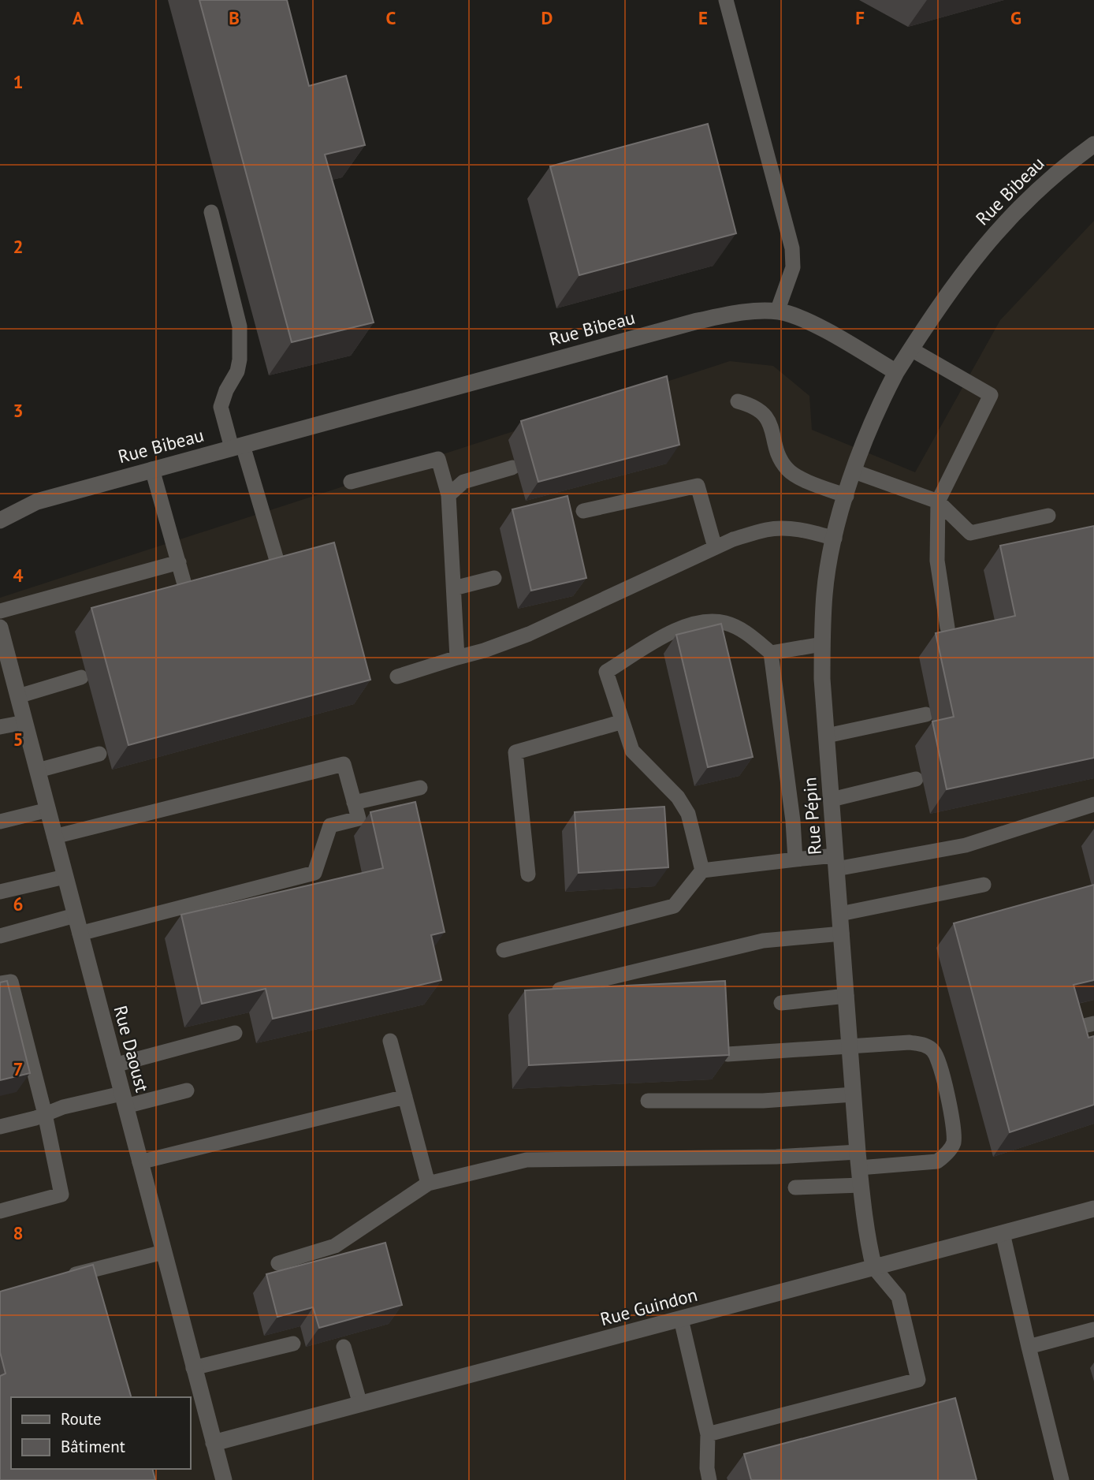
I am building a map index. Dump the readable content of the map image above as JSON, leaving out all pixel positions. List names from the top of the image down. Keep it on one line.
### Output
{"streets":{"street":["Rue Bibeau","Rue Pépin","Rue Daoust","Rue Guindon"]},"crossings":[["Rue Bibeau","Rue Pépin"],["Rue Pépin","Rue Guindon"],["Rue Daoust","Rue Guindon"]],"legend":["Route","Bâtiment"],"grid":{"columns":["A","B","C","D","E","F","G"],"rows":["1","2","3","4","5","6","7","8"]}}
